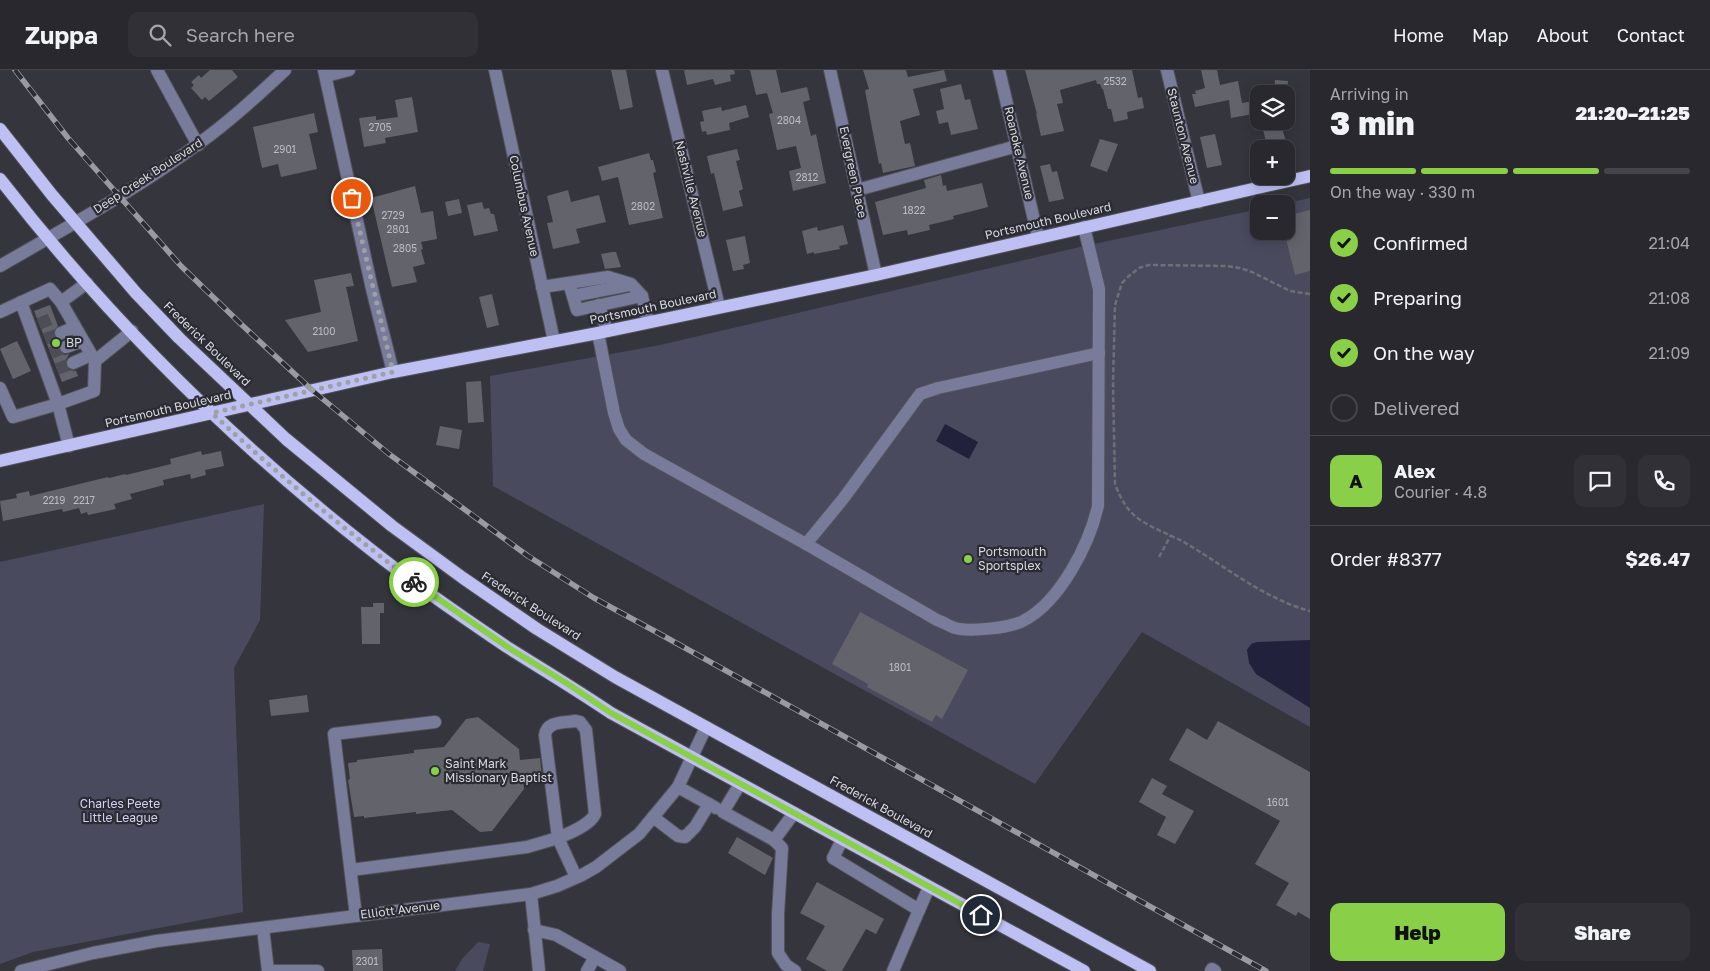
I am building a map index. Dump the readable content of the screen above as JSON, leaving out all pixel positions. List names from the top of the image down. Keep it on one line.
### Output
{"streets":{"main road":["Portsmouth Boulevard","Frederick Boulevard"],"street":["Staunton Avenue","Roanoke Avenue","Evergreen Place","Deep Creek Boulevard","Nashville Avenue","Columbus Avenue","Elliott Avenue"]},"crossings":[["Staunton Avenue","Portsmouth Boulevard"],["Roanoke Avenue","Portsmouth Boulevard"],["Evergreen Place","Portsmouth Boulevard"],["Deep Creek Boulevard","Frederick Boulevard"],["Nashville Avenue","Portsmouth Boulevard"],["Columbus Avenue","Portsmouth Boulevard"],["Portsmouth Boulevard","Frederick Boulevard"],["Frederick Boulevard","Elliott Avenue"]],"parks":["Charles Peete Little League"],"places":["BP","Portsmouth Sportsplex","Saint Mark Missionary Baptist"],"house_numbers":["2532","2804","2705","2901","2812","2802","1822","2729","2801","2805","2100","2219","2217","1801","1601","2301"],"page":{"header":"Zuppa","search":"Search here","nav":["Home","Map","About","Contact"],"heading":["3 min","Arriving in","21:20–21:25"],"panel":["Alex","Courier · 4.8","Order #8377","$26.47"],"map_buttons":["+","−"],"bar":"On the way · 330 m","list":[["Confirmed","21:04"],["Preparing","21:08"],["On the way","21:09"],"Delivered"],"round":"A","buttons":["Help","Share"]}}
